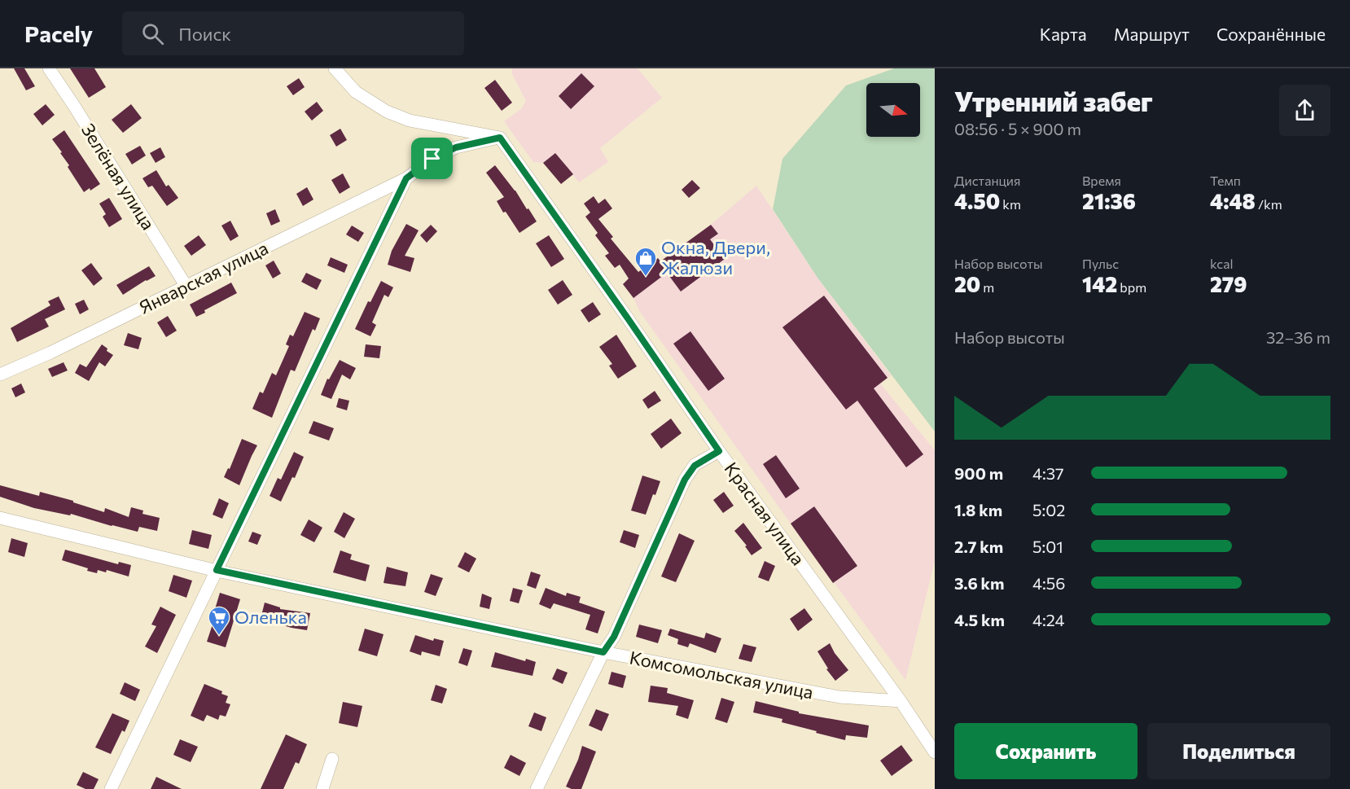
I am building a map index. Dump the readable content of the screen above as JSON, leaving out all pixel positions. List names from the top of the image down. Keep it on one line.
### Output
{"streets":{"street":["Зелёная улица","Январская улица","Красная улица","Комсомольская улица"]},"crossings":[["Зелёная улица","Январская улица"],["Январская улица","Красная улица"],["Красная улица","Комсомольская улица"]],"places":{"shop":["Окна, Двери, Жалюзи"],"supermarket":["Оленька"]},"north":"right","page":{"header":"Pacely","search":"Поиск","nav":["Карта","Маршрут","Сохранённые"],"heading":["Утренний забег","08:56 · 5 × 900 m"],"stats":[["Дистанция","4.50 km"],["Время","21:36"],["Темп","4:48 /km"],["Набор высоты","20 m"],["Пульс","142 bpm"],["kcal","279"]],"chart":["Набор высоты","32–36 m"],"list":[{"name":"900 m","note":"4:37"},{"name":"1.8 km","note":"5:02"},{"name":"2.7 km","note":"5:01"},{"name":"3.6 km","note":"4:56"},{"name":"4.5 km","note":"4:24"}],"buttons":["Сохранить","Поделиться"]}}
